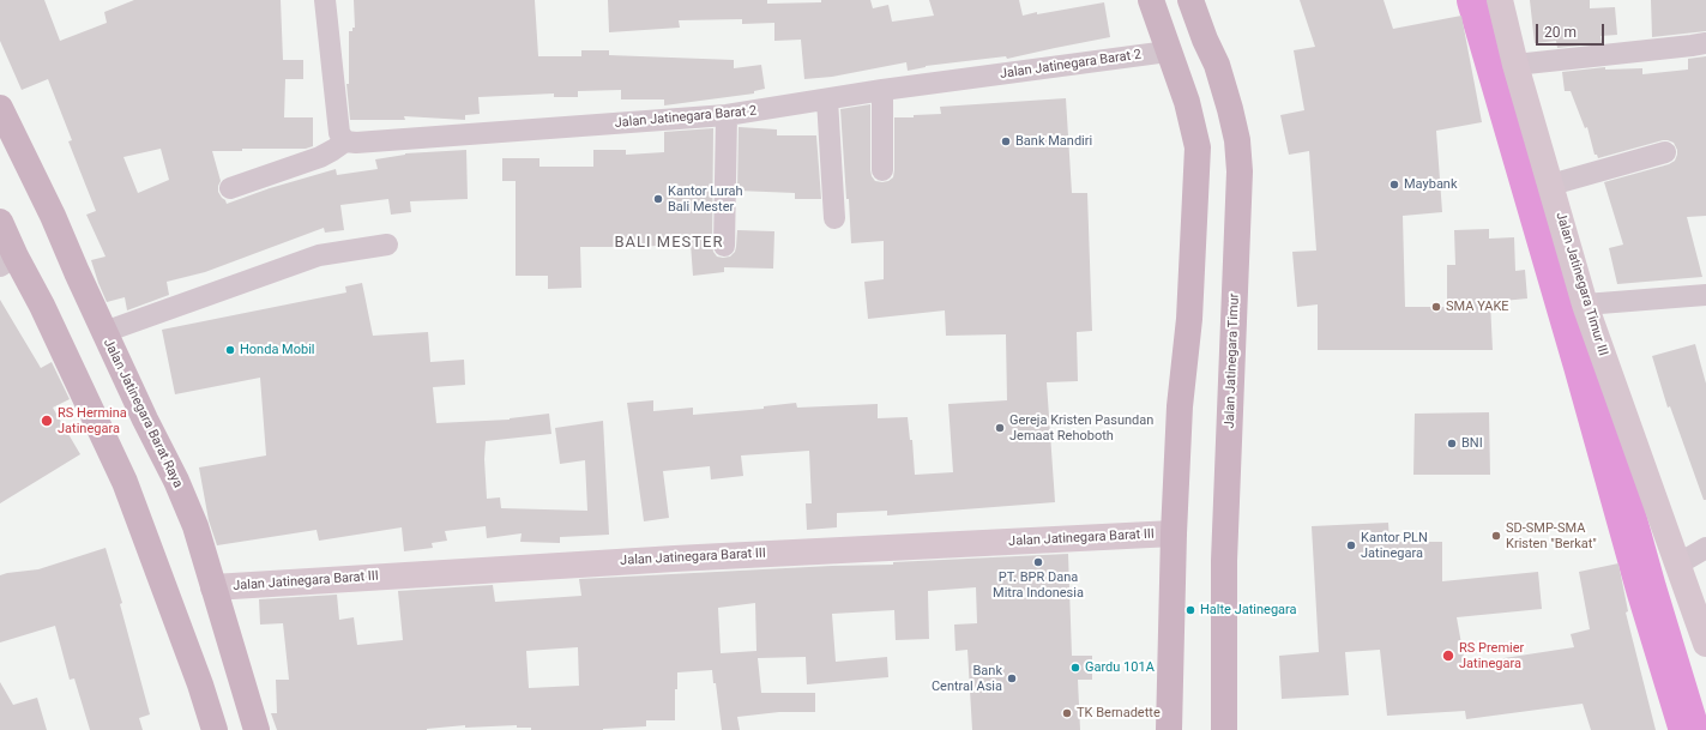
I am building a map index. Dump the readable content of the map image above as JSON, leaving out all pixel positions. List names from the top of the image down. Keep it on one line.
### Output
{"streets":{"main road":["Jalan Jatinegara Timur","Jalan Jatinegara Barat Raya"],"street":["Jalan Jatinegara Barat 2","Jalan Jatinegara Timur III","Jalan Jatinegara Barat III"]},"crossings":[["Jalan Jatinegara Barat Raya","Jalan Jatinegara Barat III"]],"districts":["BALI MESTER"],"places":["Bank Mandiri","Maybank","Kantor Lurah Bali Mester","SMA YAKE","Honda Mobil","RS Hermina Jatinegara","Gereja Kristen Pasundan Jemaat Rehoboth","BNI","SD-SMP-SMA Kristen \"Berkat\"","Kantor PLN Jatinegara","PT. BPR Dana Mitra Indonesia","Halte Jatinegara","RS Premier Jatinegara","Gardu 101A","Bank Central Asia","TK Bernadette"],"scale_bar":"20 m"}
